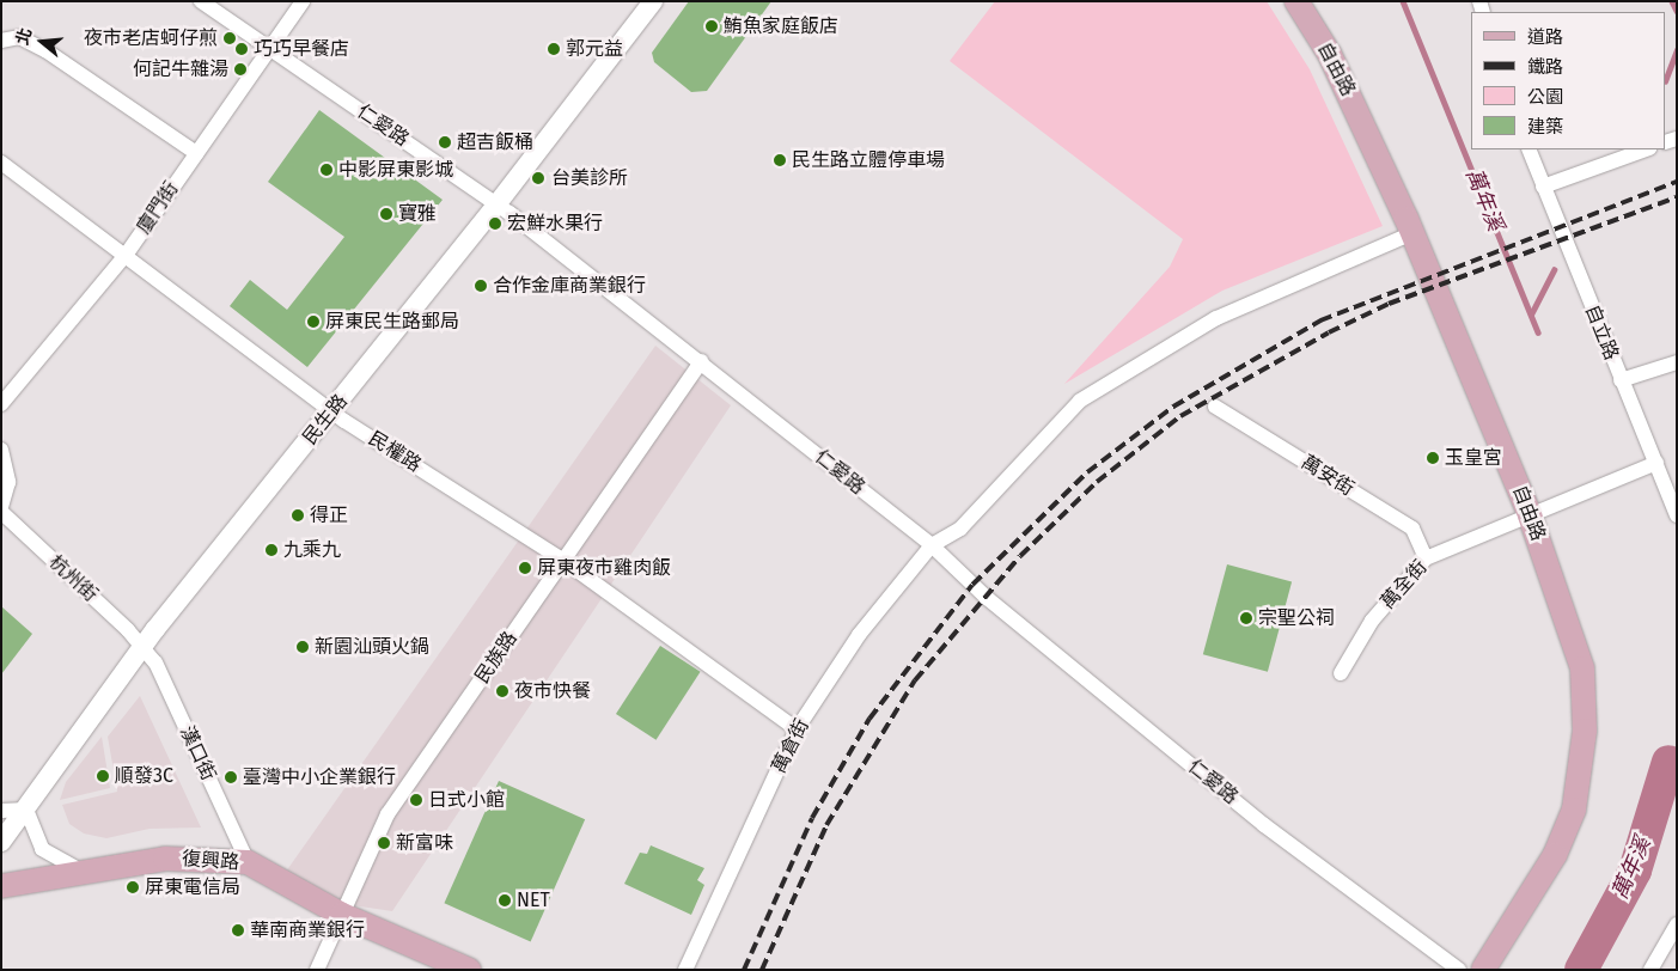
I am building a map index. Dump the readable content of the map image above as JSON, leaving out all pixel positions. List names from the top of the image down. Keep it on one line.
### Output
{"streets":{"main road":["自由路","復興路"],"street":["仁愛路","廈門街","自立路","民生路","民權路","萬安街","杭州街","萬全街","民族路","萬倉街","漢口街"]},"crossings":[["自由路","萬全街"],["仁愛路","廈門街"],["仁愛路","民生路"],["仁愛路","民族路"],["仁愛路","萬倉街"],["廈門街","民權路"],["自立路","萬全街"],["民生路","民權路"],["民生路","杭州街"],["民生路","漢口街"],["民權路","民族路"],["民權路","萬倉街"],["萬安街","萬全街"],["杭州街","漢口街"],["民族路","復興路"],["漢口街","復興路"]],"water":["萬年溪"],"places":["鮪魚家庭飯店","夜市老店蚵仔煎","巧巧早餐店","郭元益","何記牛雜湯","超吉飯桶","民生路立體停車場","中影屏東影城","台美診所","寶雅","宏鮮水果行","合作金庫商業銀行","屏東民生路郵局","玉皇宮","得正","九乘九","屏東夜市雞肉飯","宗聖公祠","新園汕頭火鍋","夜市快餐","順發3C","臺灣中小企業銀行","日式小館","新富味","屏東電信局","NET","華南商業銀行"],"legend":["道路","鐵路","公園","建築"],"north":"left"}
